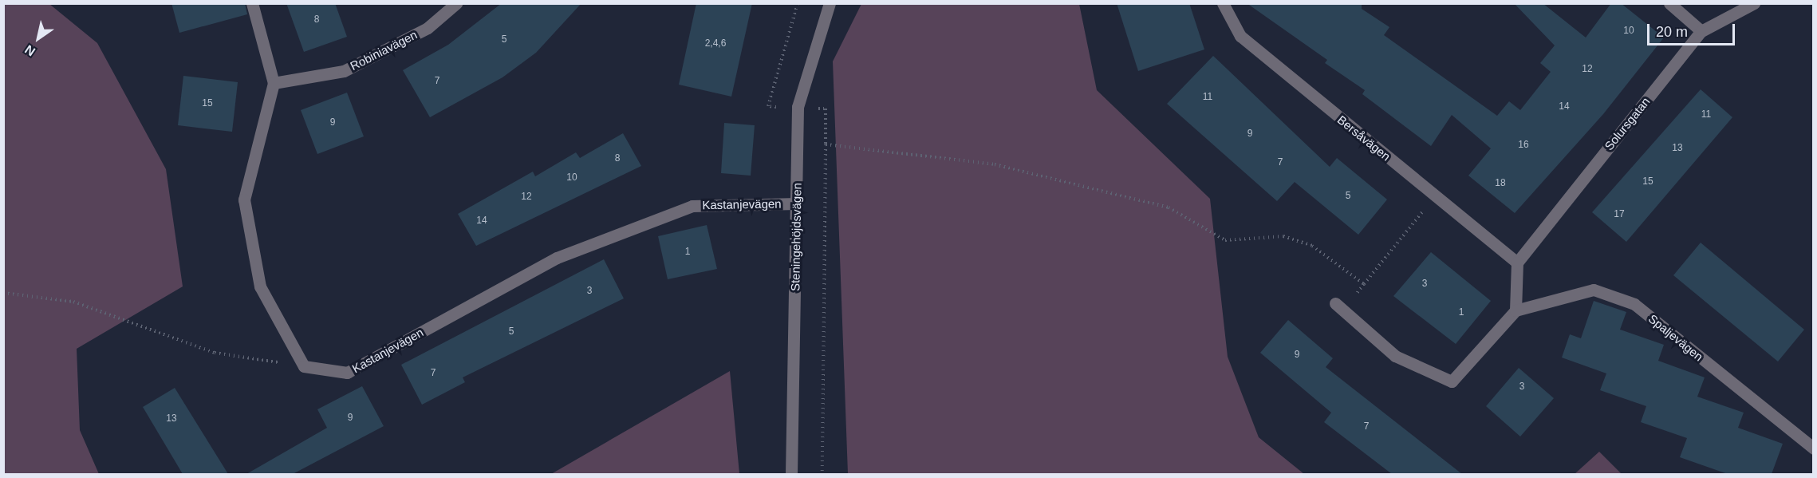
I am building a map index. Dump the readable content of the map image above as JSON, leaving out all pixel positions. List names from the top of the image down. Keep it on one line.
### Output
{"streets":{"street":["Robiniavägen","Solursgatan","Bersåvägen","Kastanjevägen","Steningehöjdsvägen","Spaljevägen"]},"crossings":[["Solursgatan","Bersåvägen"],["Kastanjevägen","Steningehöjdsvägen"]],"house_numbers":["8","10","5","2,4,6","12","7","11","15","14","11","9","9","16","13","8","7","10","15","18","5","12","17","14","1","3","3","1","5","9","7","3","9","13","7"],"scale_bar":"20 m","north":"bottom left"}
